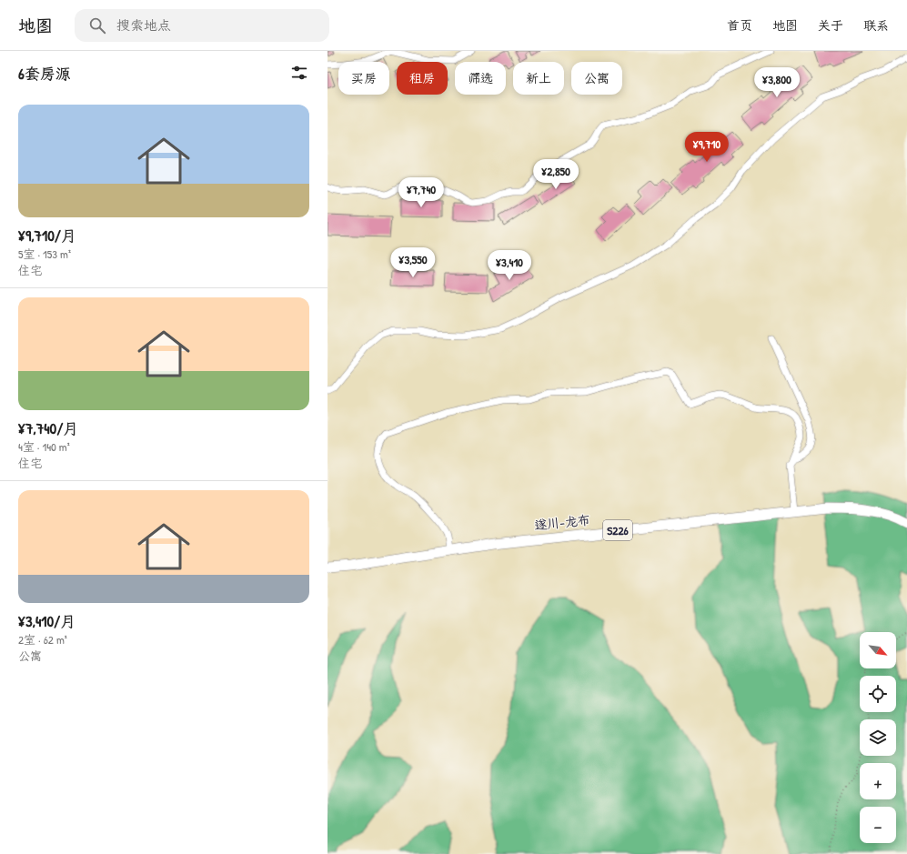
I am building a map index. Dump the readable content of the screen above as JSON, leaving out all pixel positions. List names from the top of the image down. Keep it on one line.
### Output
{"streets":{"main road":["遂川-龙布","S226"]},"north":"bottom right","page":{"header":"地图","search":"搜索地点","nav":["首页","地图","关于","联系"],"heading":"6套房源","chip":["买房","租房","筛选","新上","公寓"],"price":["¥3,800","¥9,710","¥2,850","¥7,740","¥3,550","¥3,410"],"list":[{"name":"¥9,710/月","note":"5室 · 153 m² · 住宅"},{"name":"¥7,740/月","note":"4室 · 140 m² · 住宅"},{"name":"¥3,410/月","note":"2室 · 62 m² · 公寓"}],"map_buttons":["+","−"]}}
